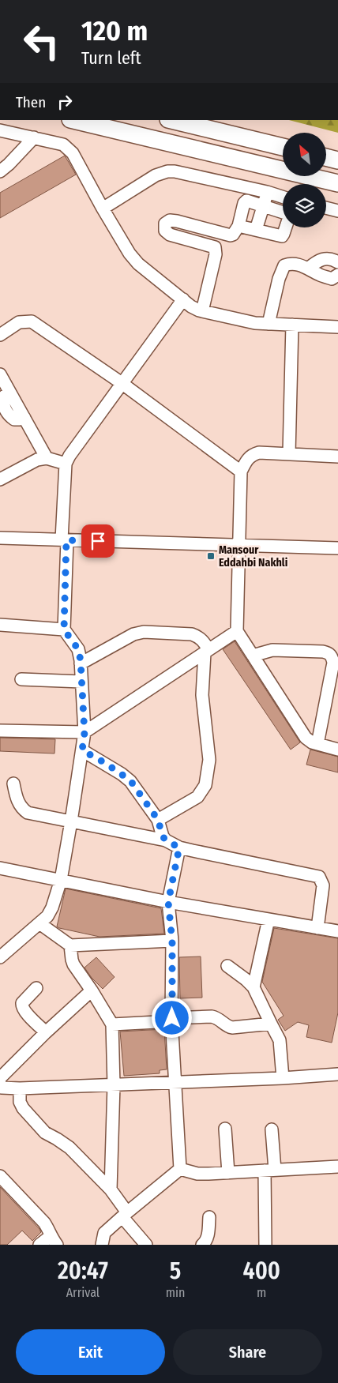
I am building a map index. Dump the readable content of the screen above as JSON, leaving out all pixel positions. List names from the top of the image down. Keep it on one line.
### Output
{"places":{"transit":["Mansour Eddahbi Nakhli"]},"north":"top left","page":{"turn":["120 m","Turn left"],"then":"Then","eta":["20:47","Arrival","5","min","400","m"],"buttons":["Exit","Share"]}}
